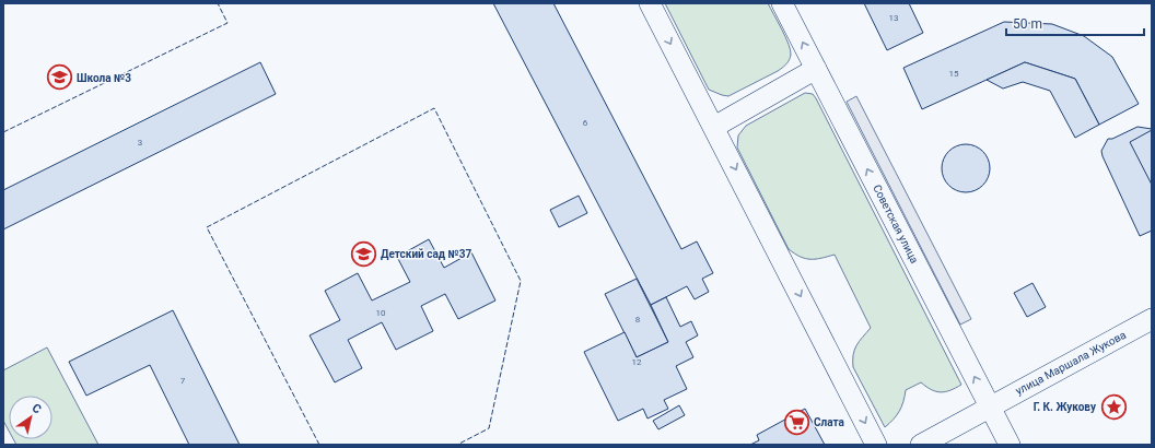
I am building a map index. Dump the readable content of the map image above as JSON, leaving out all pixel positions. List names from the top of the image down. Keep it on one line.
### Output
{"streets":{"street":["Советская улица","улица Маршала Жукова"]},"crossings":[["Советская улица","улица Маршала Жукова"]],"places":{"school or university":["Школа №3","Детский сад №37"],"place":["Г. К. Жукову"],"supermarket":["Слата"]},"house_numbers":["13","15","6","3","10","8","12","7"],"scale_bar":"50 m","north":"top right"}
